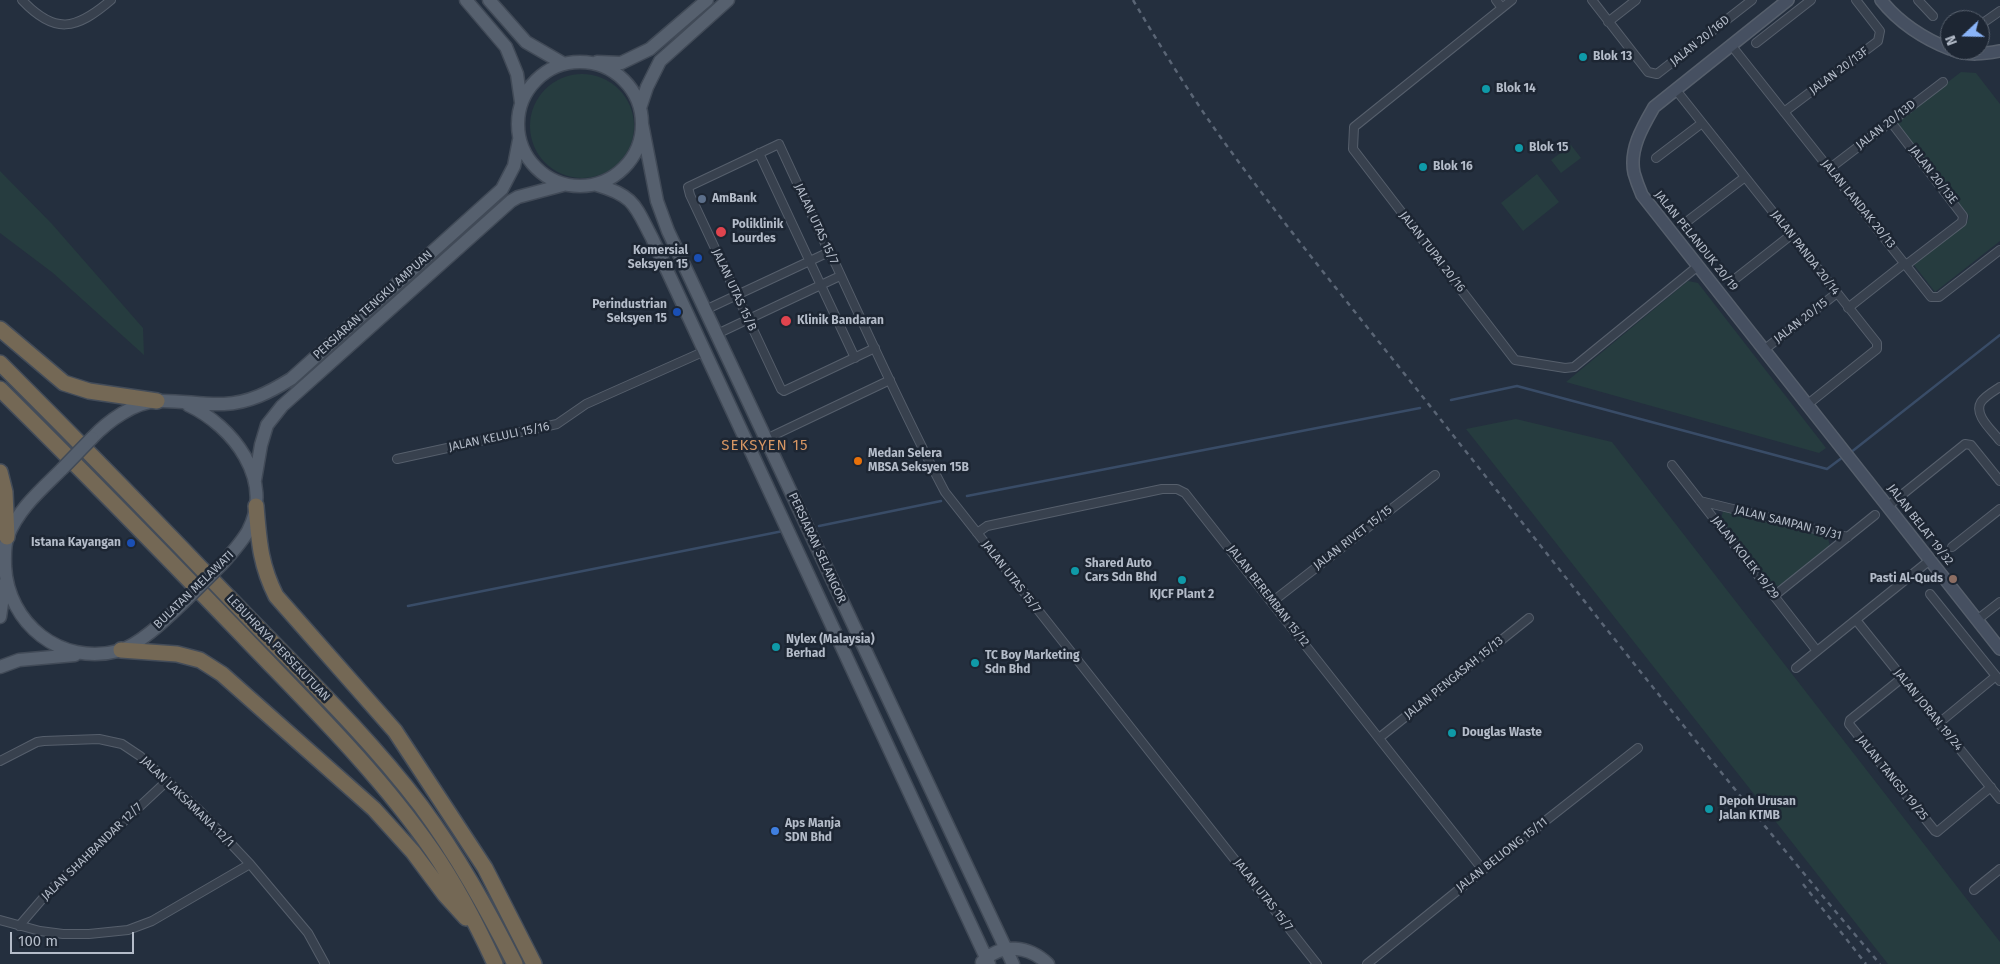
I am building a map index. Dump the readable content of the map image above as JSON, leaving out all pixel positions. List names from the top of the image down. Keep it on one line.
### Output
{"streets":{"highway":["LEBUHRAYA PERSEKUTUAN"],"main road":["PERSIARAN TENGKU AMPUAN","PERSIARAN SELANGOR","BULATAN MELAWATI"],"street":["JALAN 20/16D","JALAN 20/13F","JALAN 20/13D","JALAN 20/13E","JALAN LANDAK 20/13","JALAN UTAS 15/7","JALAN PELANDUK 20/19","JALAN TUPAI 20/16","JALAN PANDA 20/14","JALAN UTAS 15/B","JALAN 20/15","JALAN KELULI 15/16","JALAN SAMPAN 19/31","JALAN BELAT 19/32","JALAN RIVET 15/15","JALAN KOLEK 19/29","JALAN BEREMBAN 15/12","JALAN PENGASAH 15/13","JALAN JORAN 19/24","JALAN TANGSI 19/25","JALAN LAKSAMANA 12/1","JALAN SHAHBANDAR 12/7","JALAN BELIONG 15/11"]},"crossings":[["JALAN 20/13F","JALAN LANDAK 20/13"],["JALAN 20/13D","JALAN 20/13E"],["JALAN 20/13D","JALAN LANDAK 20/13"],["JALAN 20/13E","JALAN LANDAK 20/13"],["JALAN LANDAK 20/13","JALAN PELANDUK 20/19"],["JALAN UTAS 15/7","JALAN UTAS 15/B"],["JALAN UTAS 15/7","JALAN BEREMBAN 15/12"],["JALAN PELANDUK 20/19","JALAN TUPAI 20/16"],["JALAN PELANDUK 20/19","JALAN PANDA 20/14"],["JALAN PELANDUK 20/19","JALAN 20/15"],["JALAN PELANDUK 20/19","JALAN BELAT 19/32"],["JALAN PANDA 20/14","JALAN 20/15"],["PERSIARAN TENGKU AMPUAN","PERSIARAN SELANGOR"],["PERSIARAN TENGKU AMPUAN","BULATAN MELAWATI"],["JALAN KELULI 15/16","PERSIARAN SELANGOR"],["JALAN SAMPAN 19/31","JALAN KOLEK 19/29"],["JALAN RIVET 15/15","JALAN BEREMBAN 15/12"],["JALAN BEREMBAN 15/12","JALAN PENGASAH 15/13"],["JALAN BEREMBAN 15/12","JALAN BELIONG 15/11"],["JALAN JORAN 19/24","JALAN TANGSI 19/25"],["JALAN LAKSAMANA 12/1","JALAN SHAHBANDAR 12/7"]],"districts":["SEKSYEN 15"],"places":["Blok 13","Blok 14","Blok 15","Blok 16","AmBank","Poliklinik Lourdes","Komersial Seksyen 15","Perindustrian Seksyen 15","Klinik Bandaran","Medan Selera MBSA Seksyen 15B","Istana Kayangan","Shared Auto Cars Sdn Bhd","Pasti Al-Quds","KJCF Plant 2","Nylex (Malaysia) Berhad","TC Boy Marketing Sdn Bhd","Douglas Waste","Depoh Urusan Jalan KTMB","Aps Manja SDN Bhd"],"scale_bar":"100 m","north":"left"}
